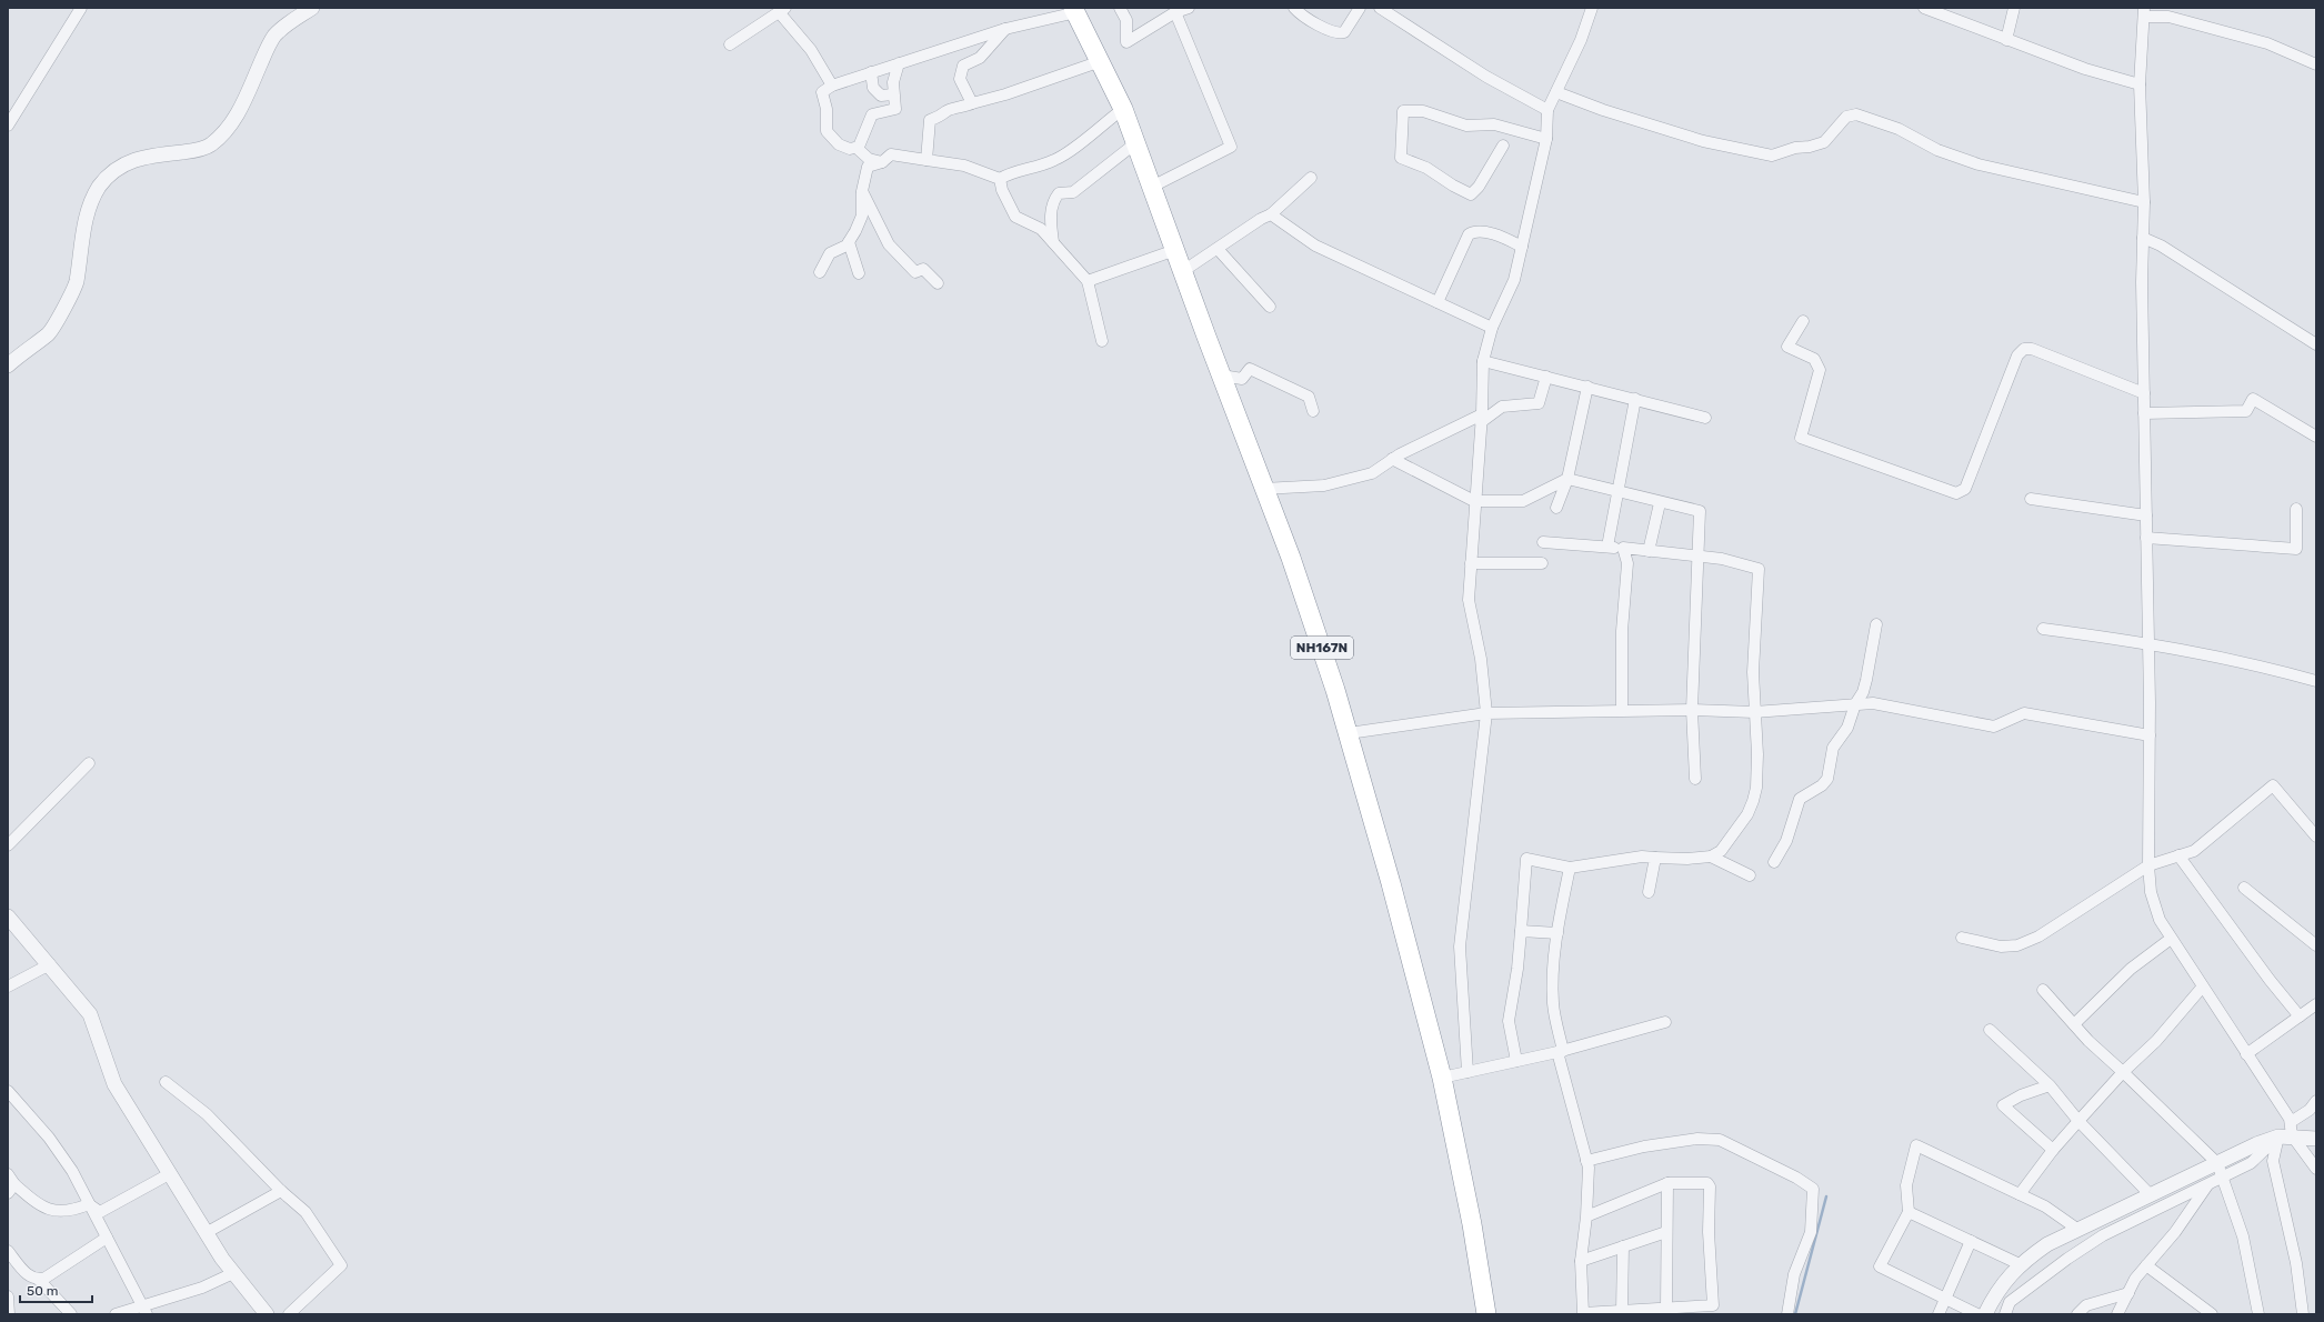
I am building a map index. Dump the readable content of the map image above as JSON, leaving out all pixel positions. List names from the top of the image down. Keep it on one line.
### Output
{"streets":{"highway":["NH167N"]},"scale_bar":"50 m"}
